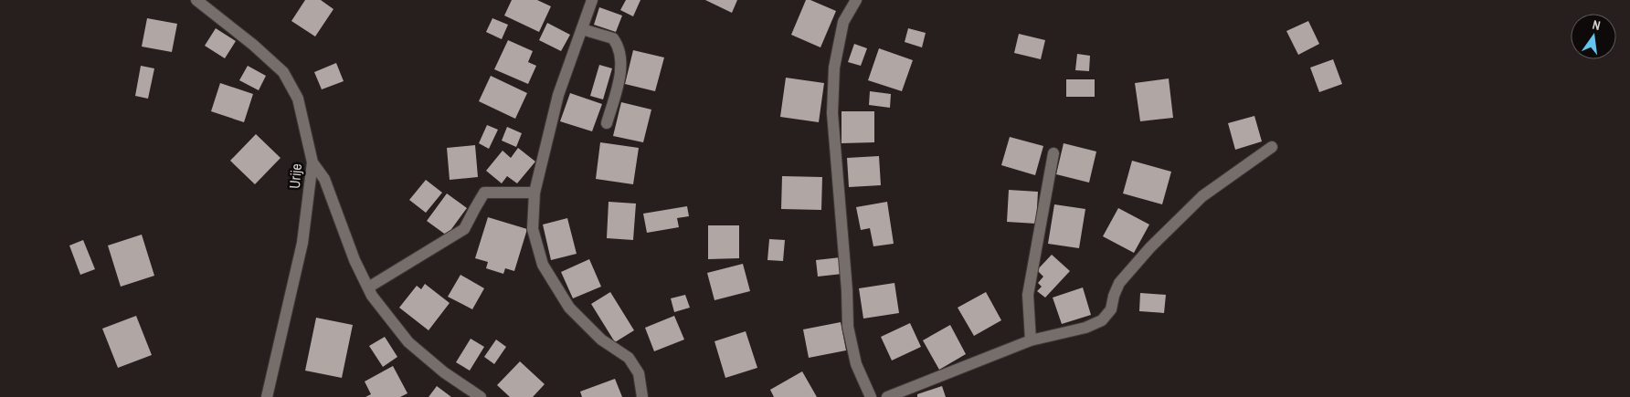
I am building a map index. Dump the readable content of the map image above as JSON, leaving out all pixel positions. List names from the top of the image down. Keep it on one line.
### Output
{"streets":{"street":["Urije"]},"north":"top"}
